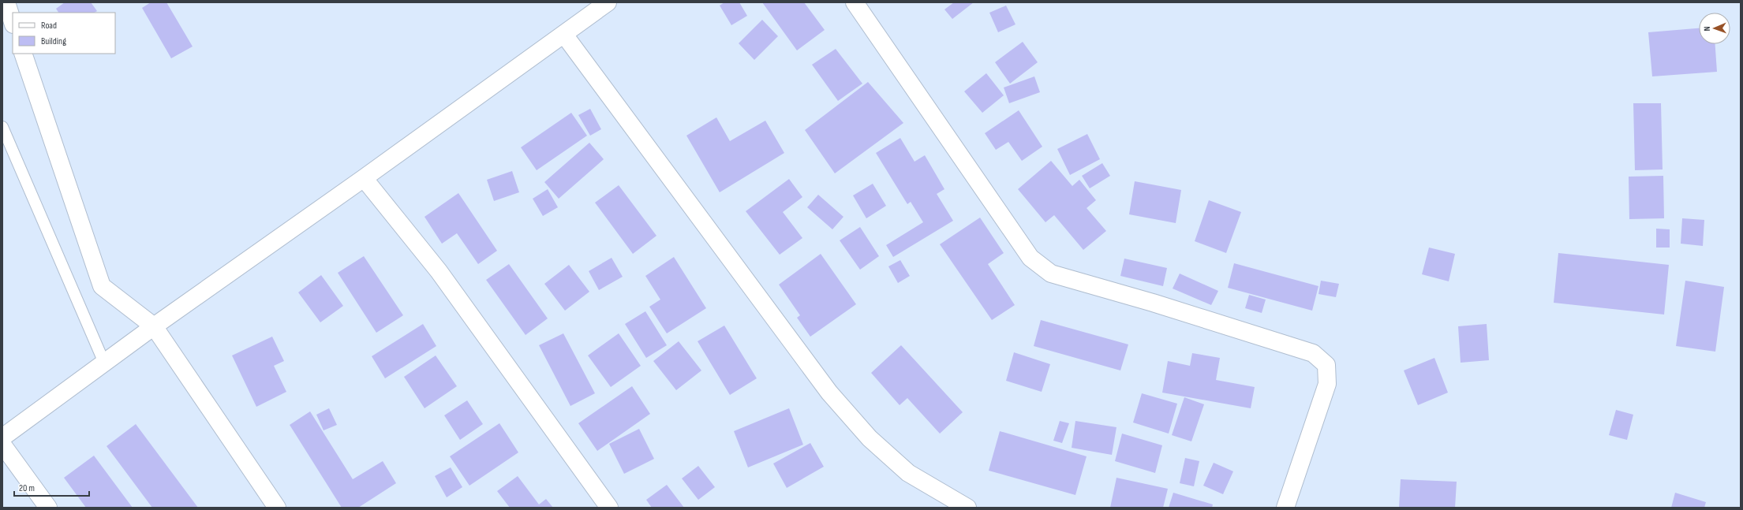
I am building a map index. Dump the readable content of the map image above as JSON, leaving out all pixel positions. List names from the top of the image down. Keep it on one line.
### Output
{"legend":["Road","Building"],"scale_bar":"20 m","north":"left"}
